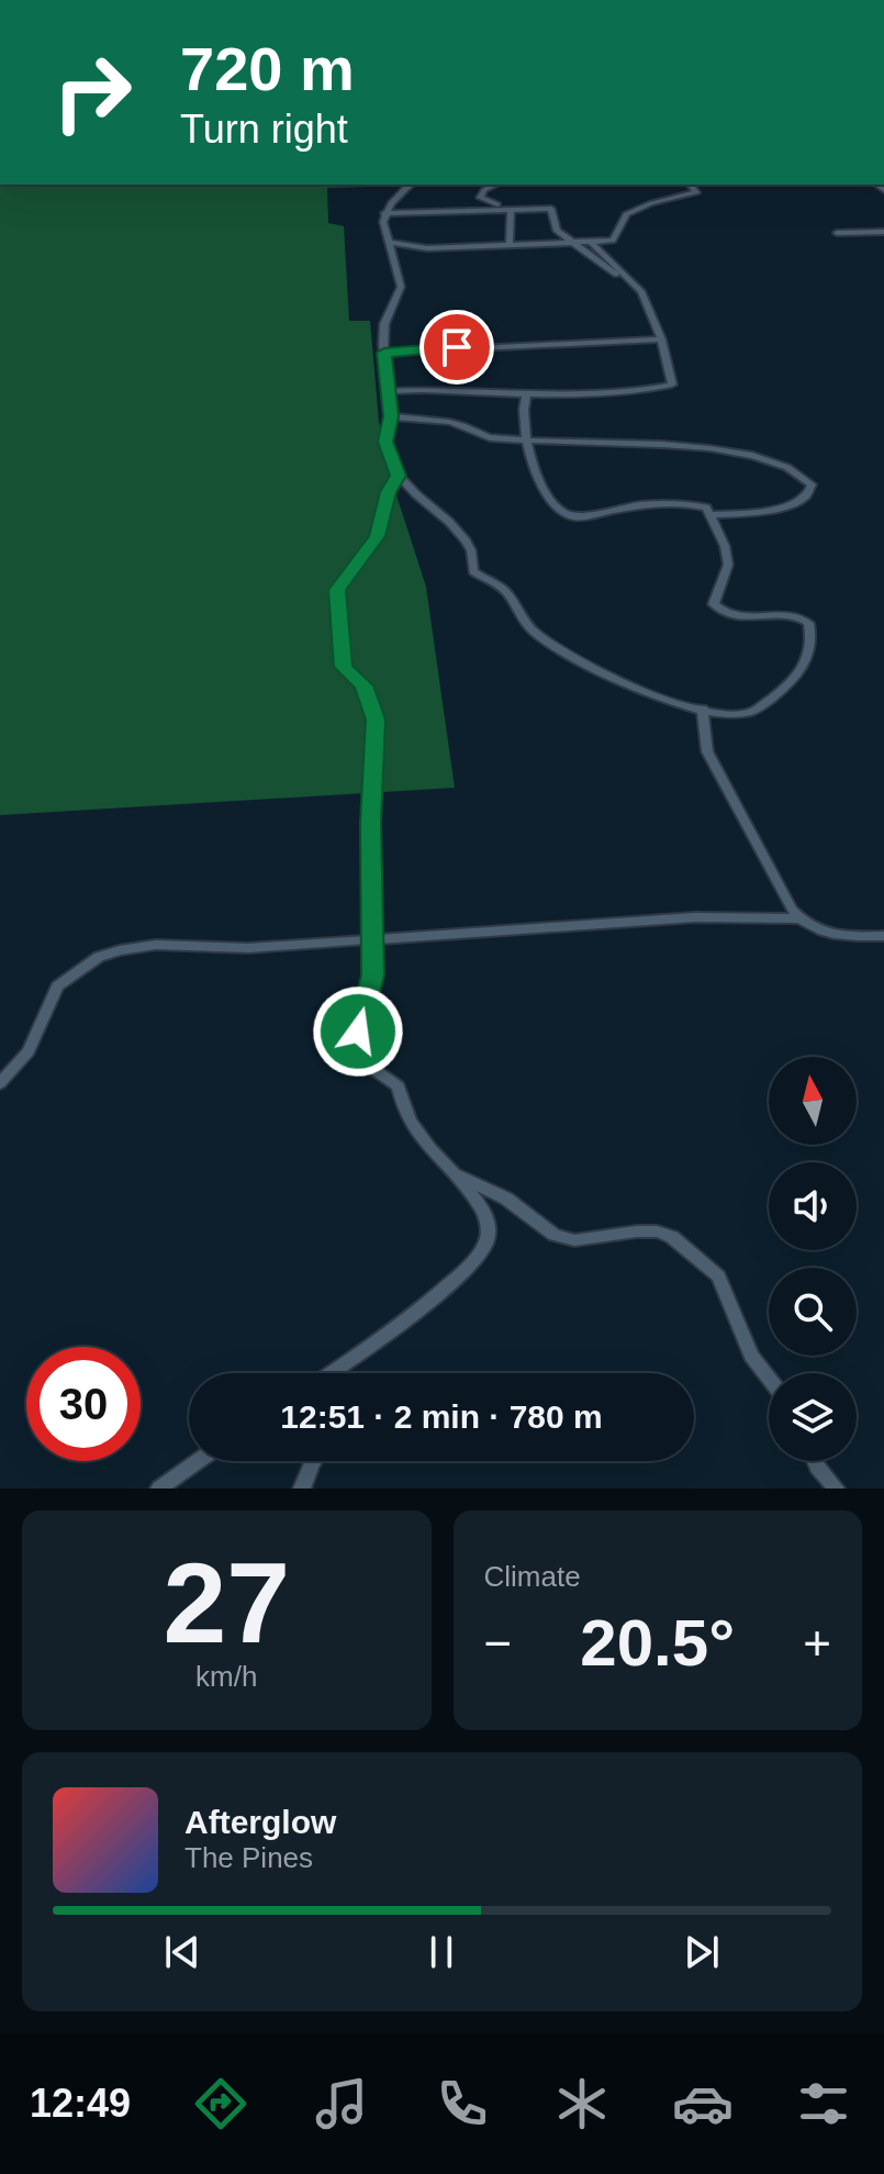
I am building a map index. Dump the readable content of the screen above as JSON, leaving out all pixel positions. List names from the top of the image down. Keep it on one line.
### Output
{"north":"top","page":{"turn":["720 m","Turn right"],"limit":"30","trip":"12:51 · 2 min · 780 m","tile":[["27","km/h"],"Climate"],"heat":["−","20.5°","+"],"song":["Afterglow","The Pines"],"tabs":"12:49"}}
